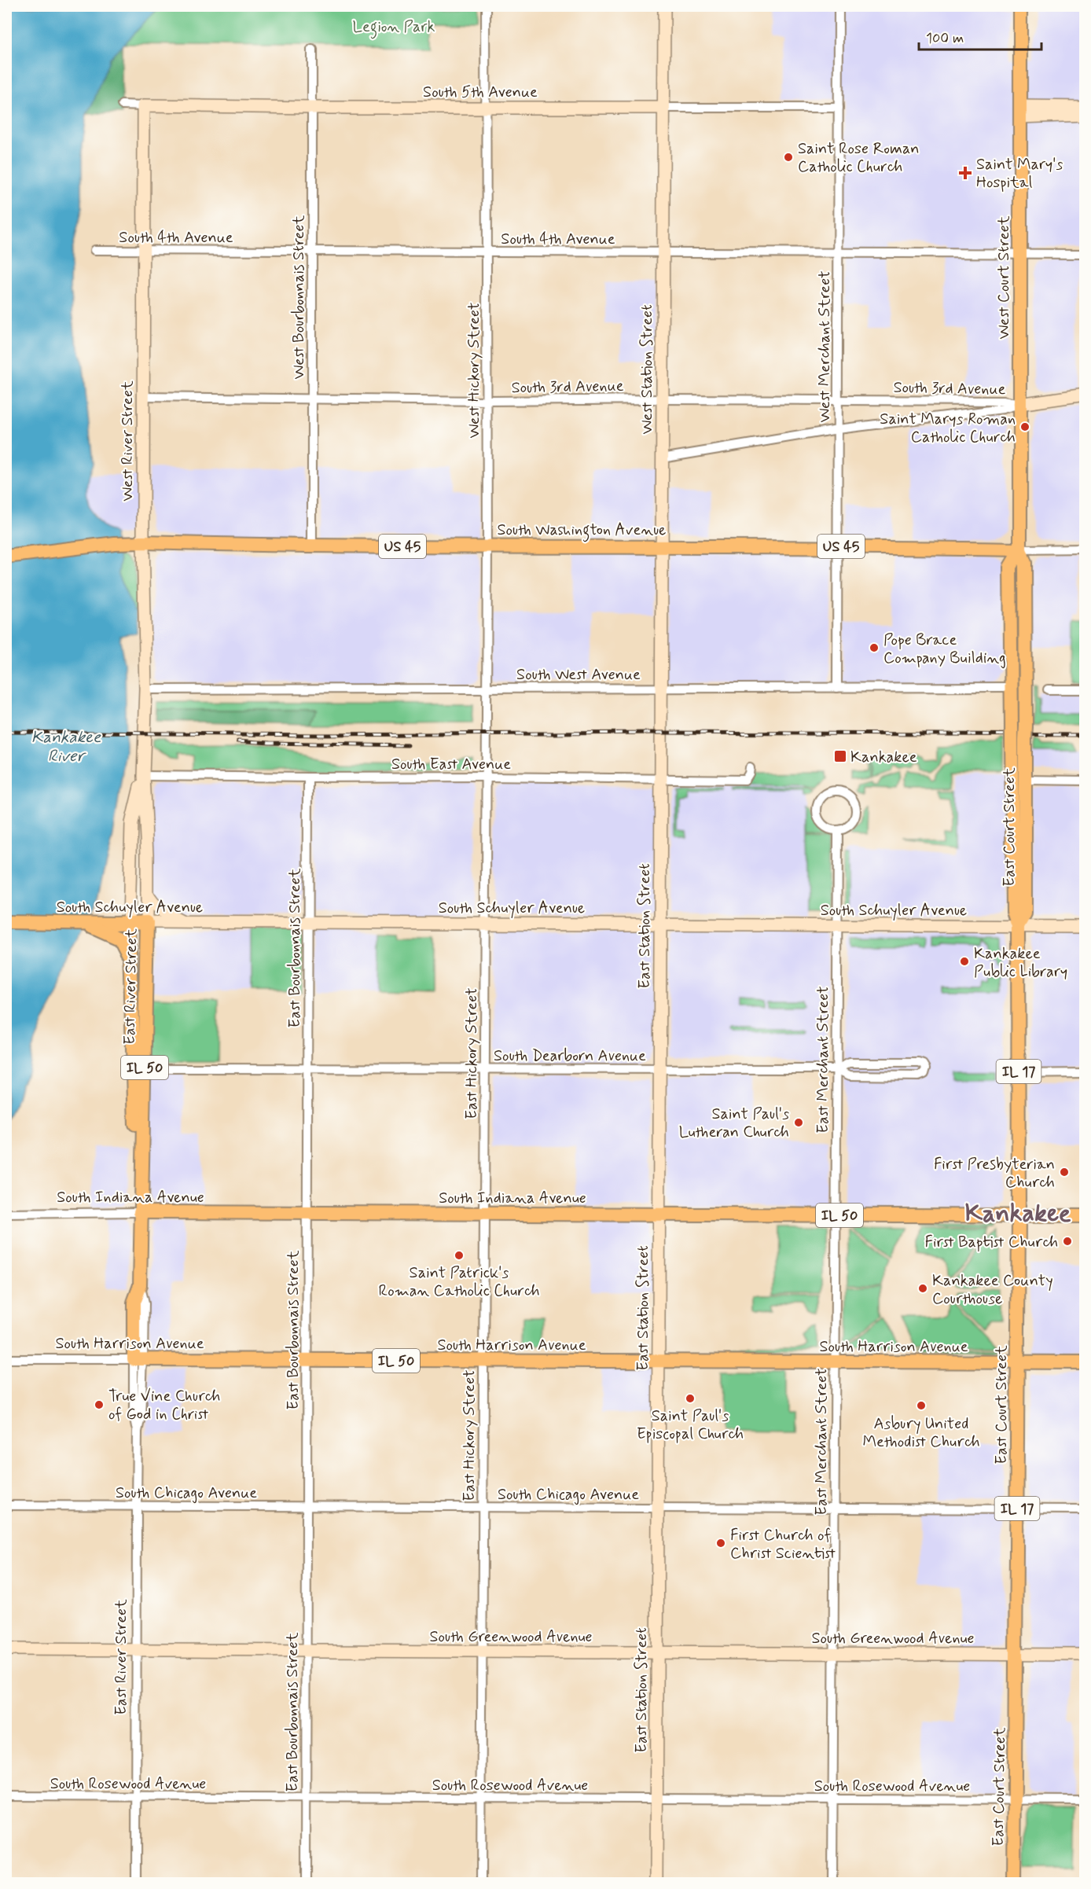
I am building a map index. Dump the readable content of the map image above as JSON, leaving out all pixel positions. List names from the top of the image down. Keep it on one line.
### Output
{"streets":{"main road":["West Court Street","South Washington Avenue","US 45","East Court Street","South Schuyler Avenue","East River Street","IL 50","IL 17","South Indiana Avenue","South Harrison Avenue"],"street":["South 5th Avenue","South 4th Avenue","West Bourbonnais Street","West Merchant Street","West Station Street","West Hickory Street","South 3rd Avenue","West River Street","South West Avenue","South East Avenue","East Station Street","East Bourbonnais Street","East Hickory Street","South Dearborn Avenue","East Merchant Street","South Chicago Avenue","South Greenwood Avenue","South Rosewood Avenue"]},"crossings":[["South 5th Avenue","West Bourbonnais Street"],["South 5th Avenue","West Merchant Street"],["South 5th Avenue","West Station Street"],["South 5th Avenue","West Hickory Street"],["South 5th Avenue","West River Street"],["South 4th Avenue","West Court Street"],["South 4th Avenue","West Bourbonnais Street"],["South 4th Avenue","West Merchant Street"],["South 4th Avenue","West Station Street"],["South 4th Avenue","West Hickory Street"],["South 4th Avenue","West River Street"],["West Court Street","South 3rd Avenue"],["West Court Street","South Washington Avenue"],["West Court Street","South West Avenue"],["West Court Street","East Court Street"],["West Bourbonnais Street","South 3rd Avenue"],["West Bourbonnais Street","South Washington Avenue"],["West Merchant Street","South 3rd Avenue"],["West Merchant Street","South Washington Avenue"],["West Merchant Street","South West Avenue"],["West Station Street","South 3rd Avenue"],["West Station Street","South Washington Avenue"],["West Station Street","South West Avenue"],["West Station Street","East Station Street"],["West Hickory Street","South 3rd Avenue"],["West Hickory Street","South Washington Avenue"],["West Hickory Street","South West Avenue"],["West Hickory Street","East Hickory Street"],["South 3rd Avenue","West River Street"],["West River Street","South Washington Avenue"],["West River Street","US 45"],["West River Street","South West Avenue"],["West River Street","South East Avenue"],["West River Street","East River Street"],["South Washington Avenue","US 45"],["South East Avenue","East Station Street"],["South East Avenue","East Bourbonnais Street"],["South East Avenue","East River Street"],["South East Avenue","East Hickory Street"],["East Court Street","South Schuyler Avenue"],["East Court Street","IL 50"],["East Court Street","South Indiana Avenue"],["East Court Street","South Harrison Avenue"],["East Court Street","South Chicago Avenue"],["East Court Street","South Greenwood Avenue"],["East Court Street","South Rosewood Avenue"],["South Schuyler Avenue","East Station Street"],["South Schuyler Avenue","East Bourbonnais Street"],["South Schuyler Avenue","East River Street"],["South Schuyler Avenue","East Hickory Street"],["South Schuyler Avenue","East Merchant Street"],["East Station Street","South Dearborn Avenue"],["East Station Street","South Indiana Avenue"],["East Station Street","South Harrison Avenue"],["East Station Street","South Chicago Avenue"],["East Station Street","South Greenwood Avenue"],["East Station Street","South Rosewood Avenue"],["East Bourbonnais Street","South Dearborn Avenue"],["East Bourbonnais Street","South Indiana Avenue"],["East Bourbonnais Street","South Harrison Avenue"],["East Bourbonnais Street","South Chicago Avenue"],["East Bourbonnais Street","South Greenwood Avenue"],["East Bourbonnais Street","South Rosewood Avenue"],["East River Street","South Dearborn Avenue"],["East River Street","South Indiana Avenue"],["East River Street","South Harrison Avenue"],["East River Street","South Chicago Avenue"],["East River Street","South Greenwood Avenue"],["East River Street","South Rosewood Avenue"],["East Hickory Street","South Dearborn Avenue"],["East Hickory Street","South Indiana Avenue"],["East Hickory Street","South Harrison Avenue"],["East Hickory Street","South Chicago Avenue"],["East Hickory Street","South Greenwood Avenue"],["East Hickory Street","South Rosewood Avenue"],["South Dearborn Avenue","East Merchant Street"],["East Merchant Street","South Indiana Avenue"],["East Merchant Street","South Harrison Avenue"],["East Merchant Street","South Chicago Avenue"],["East Merchant Street","South Greenwood Avenue"],["East Merchant Street","South Rosewood Avenue"],["IL 50","South Indiana Avenue"],["IL 50","South Harrison Avenue"]],"districts":["Kankakee"],"water":["Kankakee River"],"parks":["Legion Park"],"places":{"other":["Saint Rose Roman Catholic Church","Saint Marys Roman Catholic Church","Pope Brace Company Building","Kankakee Public Library","Saint Paul's Lutheran Church","First Presbyterian Church","First Baptist Church","Saint Patrick's Roman Catholic Church","Kankakee County Courthouse","Saint Paul's Episcopal Church","True Vine Church of God in Christ","Asbury United Methodist Church","First Church of Christ Scientist"],"health":["Saint Mary's Hospital"],"transit":["Kankakee"]},"scale_bar":"100 m"}
